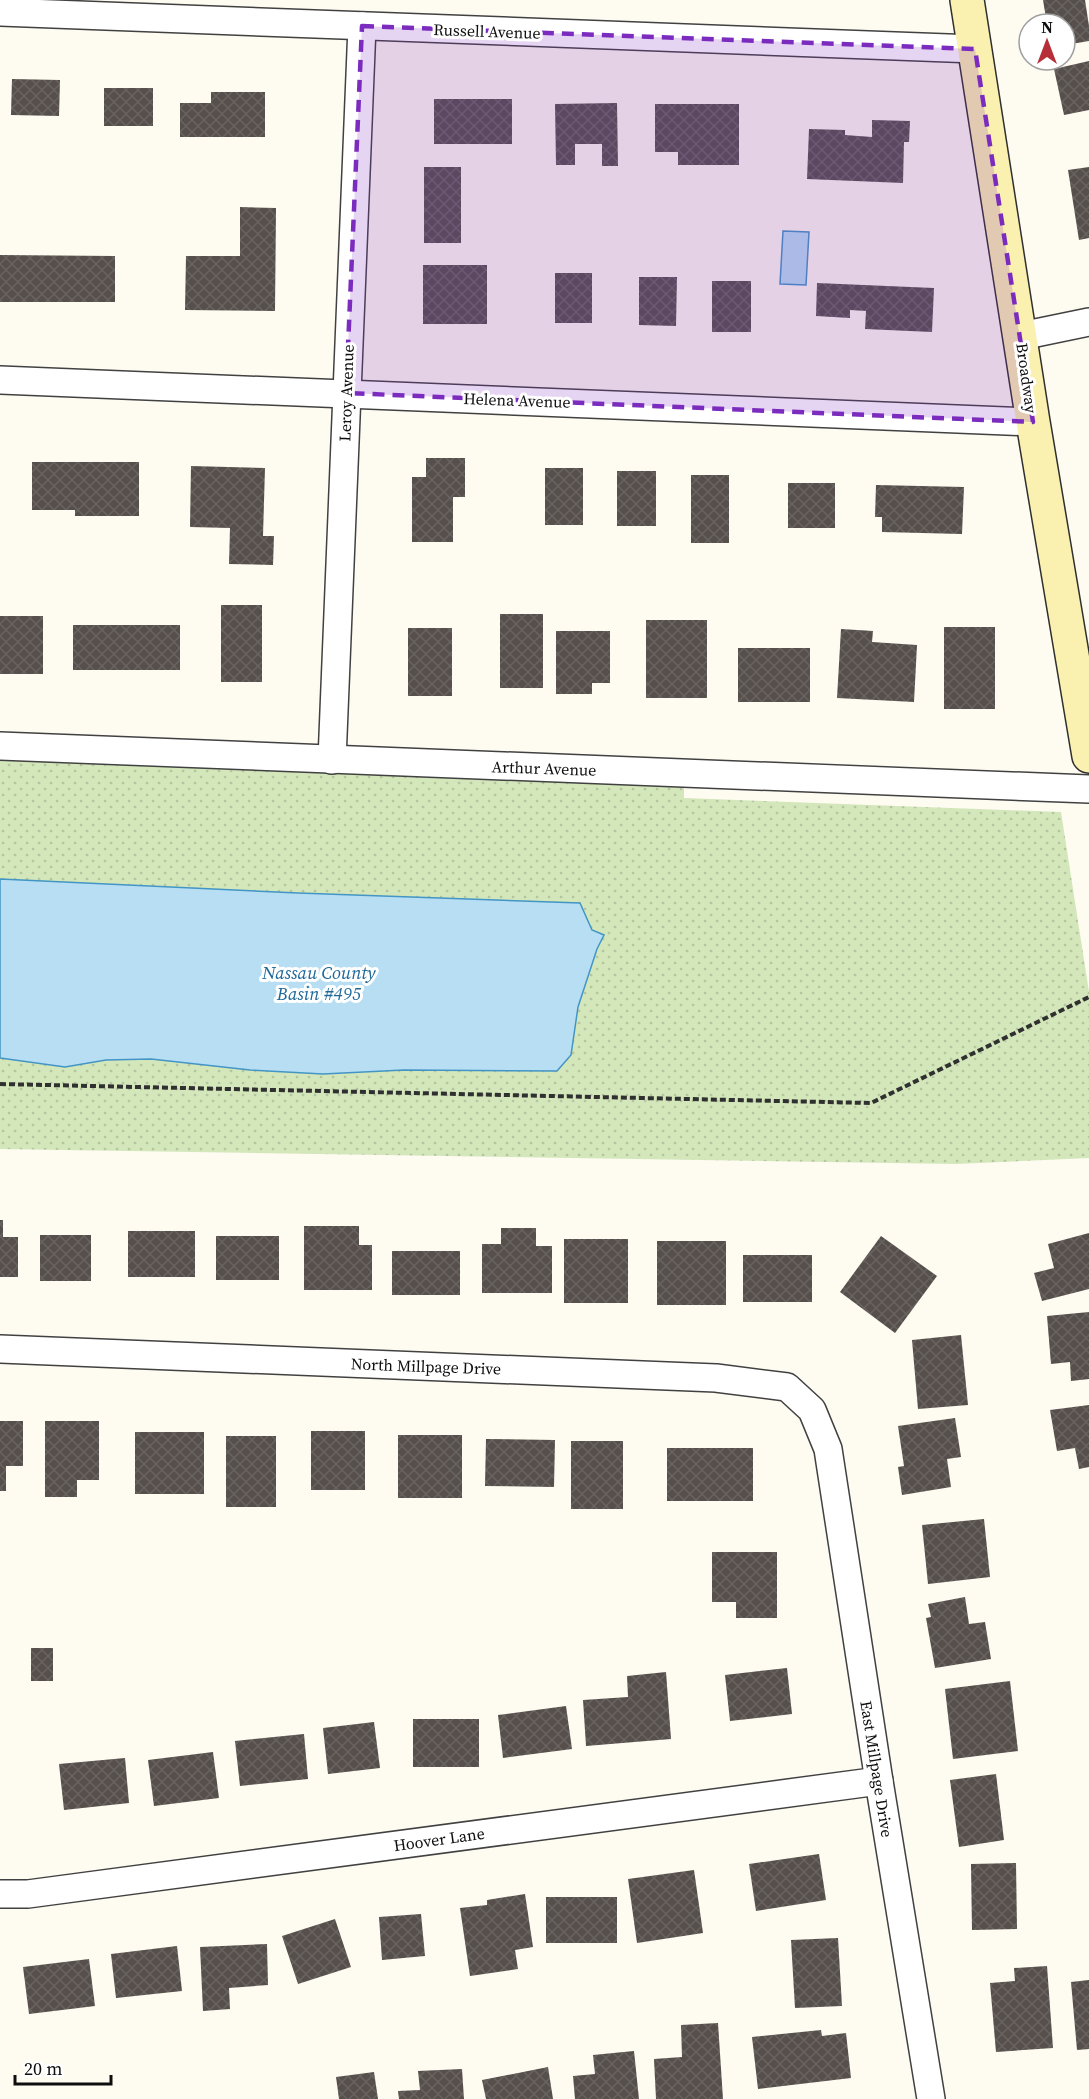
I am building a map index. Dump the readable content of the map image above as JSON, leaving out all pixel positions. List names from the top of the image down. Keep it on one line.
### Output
{"streets":{"main road":["Broadway"],"street":["Russell Avenue","Leroy Avenue","Helena Avenue","Arthur Avenue","North Millpage Drive","East Millpage Drive","Hoover Lane"]},"crossings":[["Russell Avenue","Broadway"],["Russell Avenue","Leroy Avenue"],["Broadway","Helena Avenue"],["Leroy Avenue","Helena Avenue"],["Leroy Avenue","Arthur Avenue"],["North Millpage Drive","East Millpage Drive"],["East Millpage Drive","Hoover Lane"]],"water":["Nassau County Basin #495"],"scale_bar":"20 m","north":"top"}
